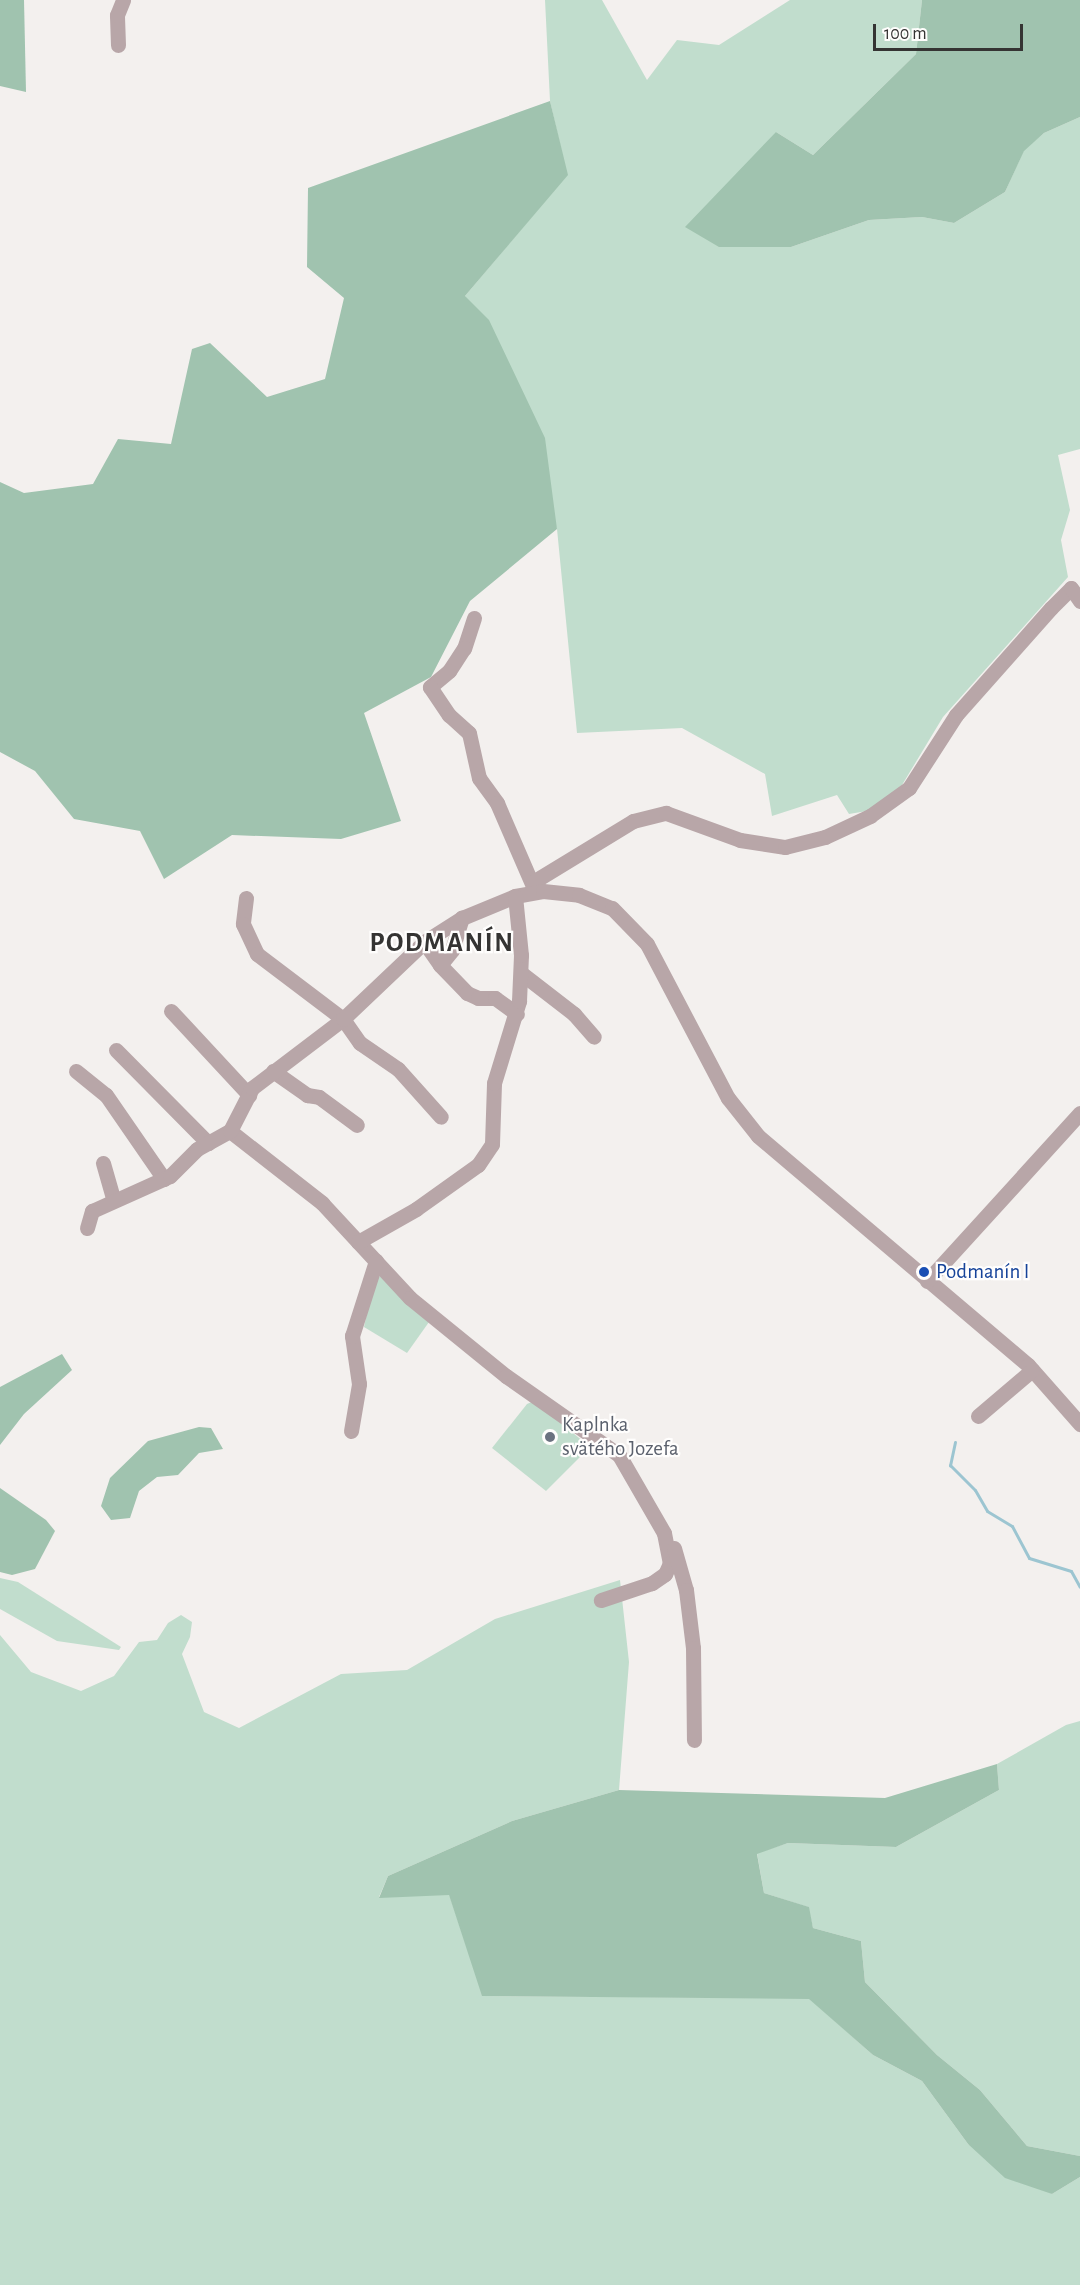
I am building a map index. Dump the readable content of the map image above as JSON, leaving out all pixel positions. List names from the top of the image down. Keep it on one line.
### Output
{"districts":["PODMANÍN"],"places":["Podmanín I","Kaplnka svätého Jozefa"],"scale_bar":"100 m"}
